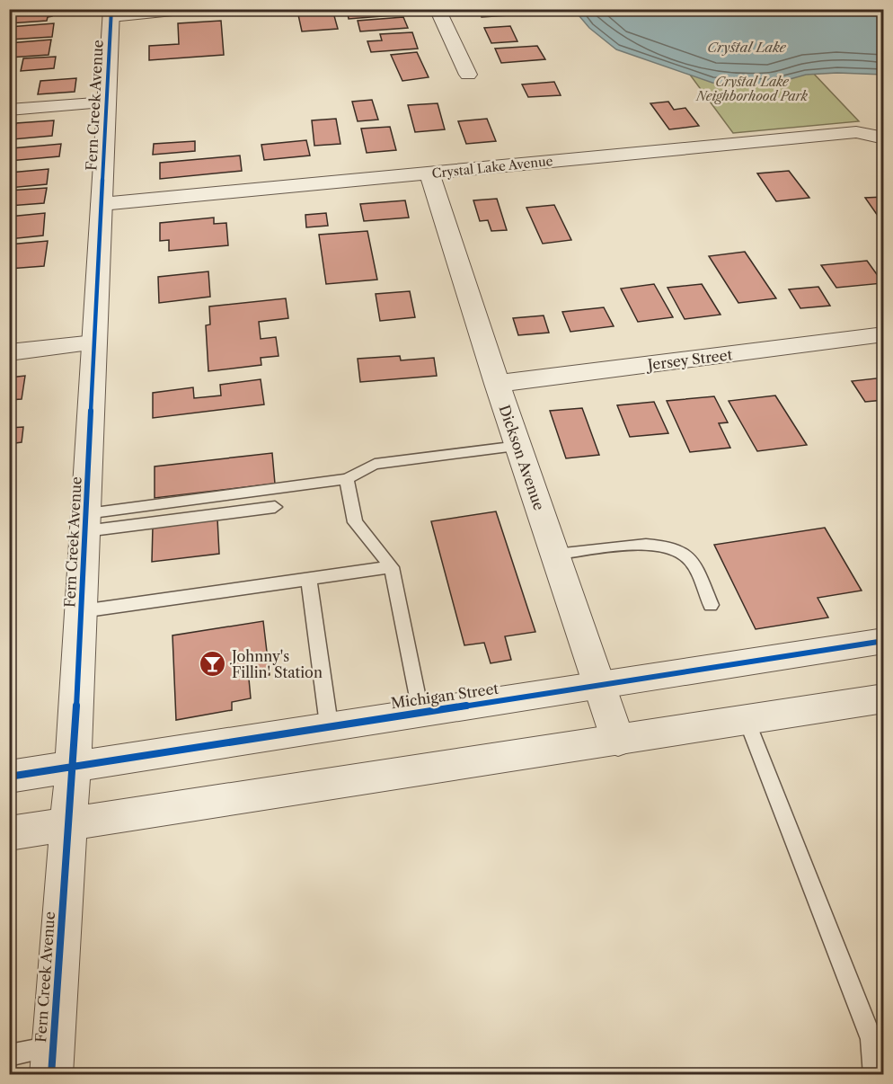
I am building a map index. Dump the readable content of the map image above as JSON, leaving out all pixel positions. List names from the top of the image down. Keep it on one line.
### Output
{"streets":{"street":["Fern Creek Avenue","Crystal Lake Avenue","Jersey Street","Dickson Avenue","Michigan Street"]},"crossings":[["Fern Creek Avenue","Crystal Lake Avenue"],["Fern Creek Avenue","Michigan Street"],["Crystal Lake Avenue","Dickson Avenue"],["Jersey Street","Dickson Avenue"],["Dickson Avenue","Michigan Street"]],"water":["Crystal Lake"],"parks":["Crystal Lake Neighborhood Park"],"places":{"bar":["Johnny's Fillin' Station"]}}
